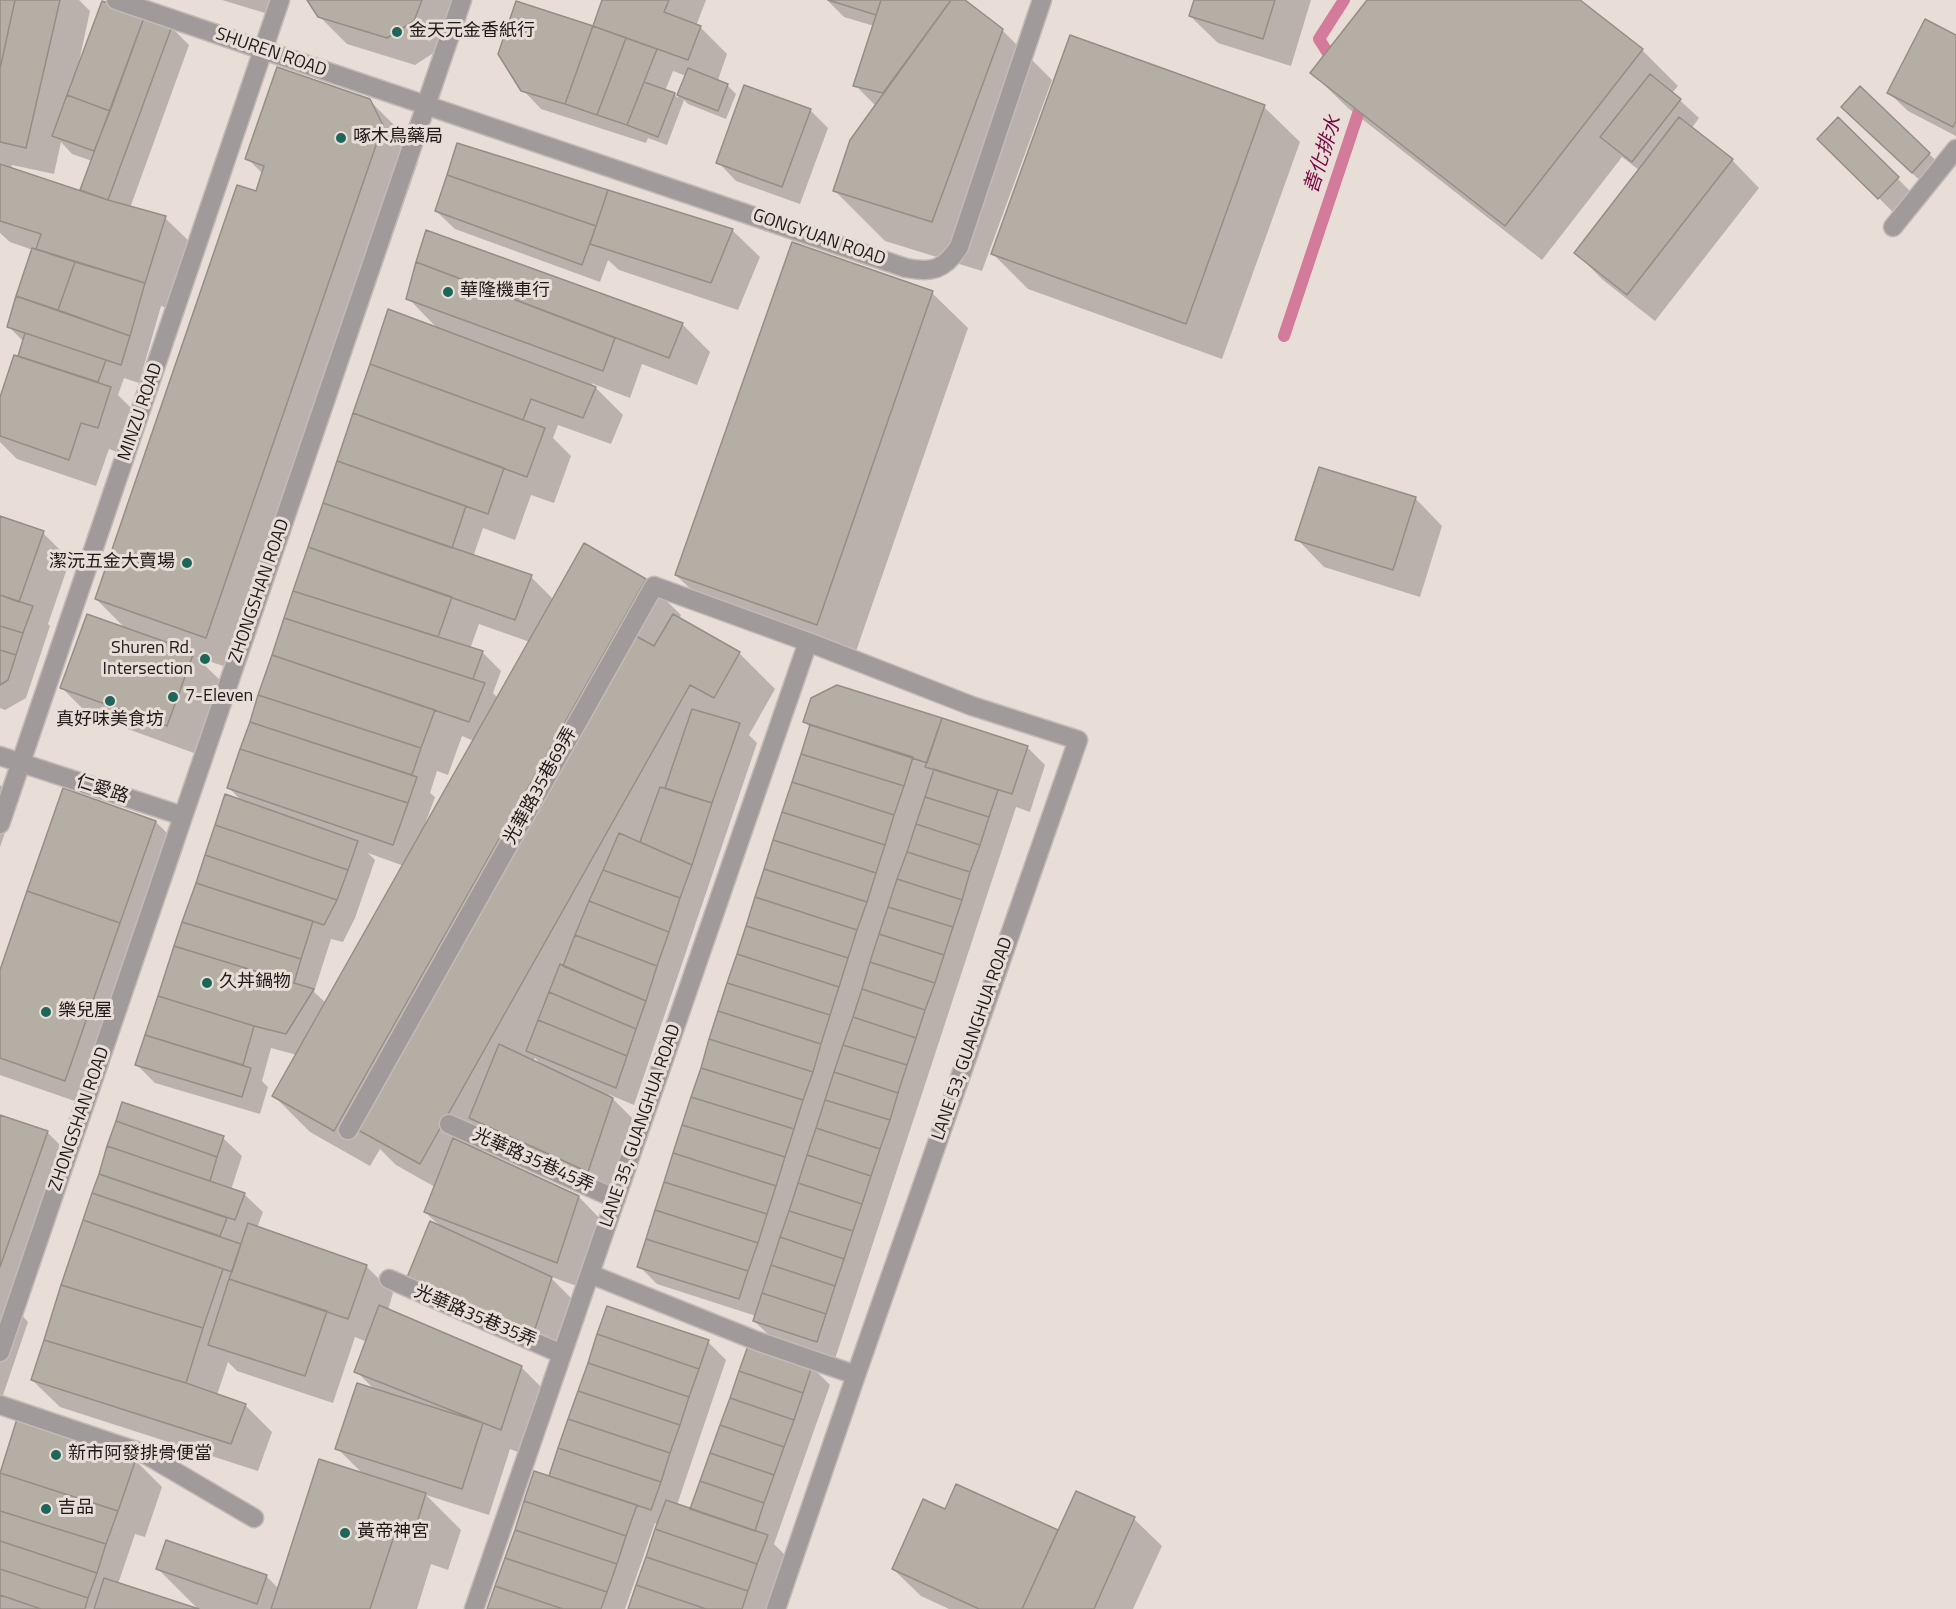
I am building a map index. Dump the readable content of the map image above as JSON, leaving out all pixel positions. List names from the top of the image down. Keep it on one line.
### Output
{"streets":{"street":["SHUREN ROAD","GONGYUAN ROAD","MINZU ROAD","ZHONGSHAN ROAD","光華路35巷69弄","仁愛路","LANE 53, GUANGHUA ROAD","LANE 35, GUANGHUA ROAD","光華路35巷45弄","光華路35巷35弄"]},"crossings":[["SHUREN ROAD","GONGYUAN ROAD"],["SHUREN ROAD","MINZU ROAD"],["SHUREN ROAD","ZHONGSHAN ROAD"],["GONGYUAN ROAD","ZHONGSHAN ROAD"],["MINZU ROAD","仁愛路"],["ZHONGSHAN ROAD","仁愛路"],["光華路35巷69弄","LANE 53, GUANGHUA ROAD"],["光華路35巷69弄","LANE 35, GUANGHUA ROAD"],["LANE 53, GUANGHUA ROAD","LANE 35, GUANGHUA ROAD"],["LANE 35, GUANGHUA ROAD","光華路35巷45弄"],["LANE 35, GUANGHUA ROAD","光華路35巷35弄"]],"water":["善化排水"],"places":["金天元金香紙行","啄木鳥藥局","華隆機車行","潔沅五金大賣場","Shuren Rd. Intersection","7-Eleven","真好味美食坊","久丼鍋物","樂兒屋","新市阿發排骨便當","吉品","黃帝神宮"]}
